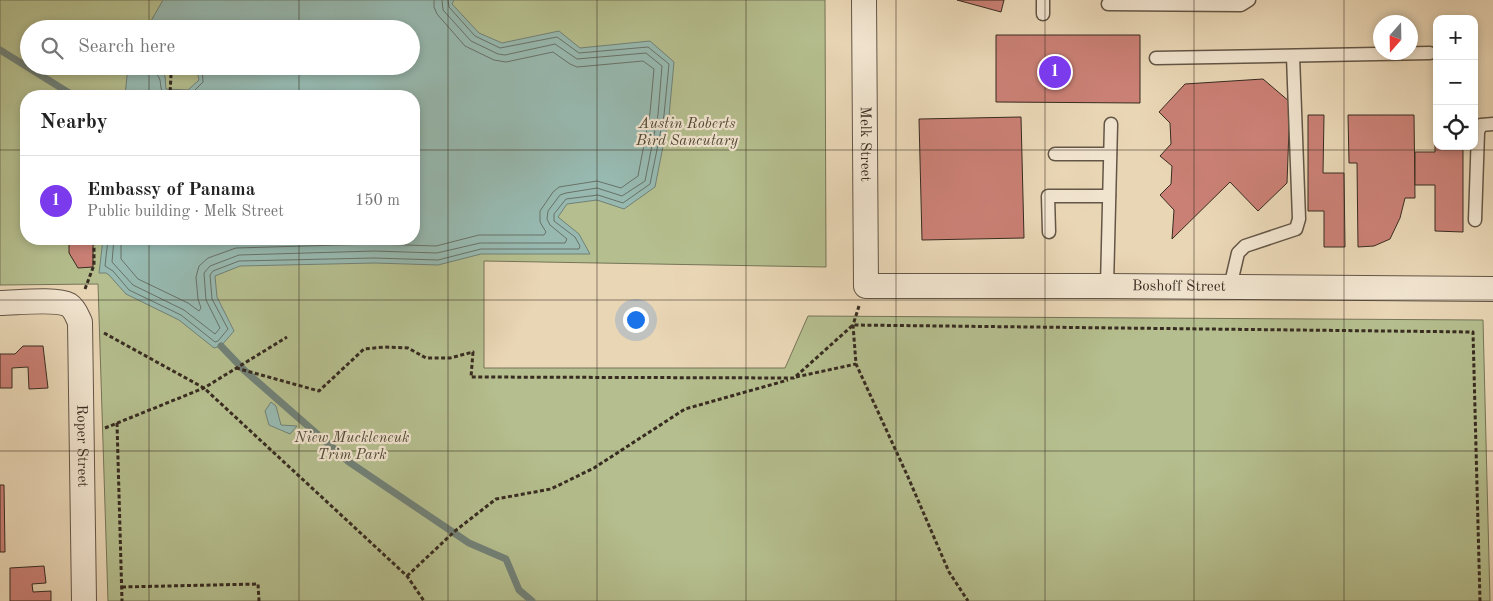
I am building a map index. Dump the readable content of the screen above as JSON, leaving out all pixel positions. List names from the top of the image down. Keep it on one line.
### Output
{"streets":{"street":["Melk Street","Boshoff Street","Roper Street"]},"crossings":[["Melk Street","Boshoff Street"]],"parks":["Austin Roberts Bird Sancutary","Niew Muckleneuk Trim Park"],"north":"bottom","page":{"map_buttons":["+","−"],"search":"Search here","pins":"1","heading":"Nearby","list":[{"mark":"1","name":"Embassy of Panama","note":"Public building · Melk Street","value":"150 m"}]}}
